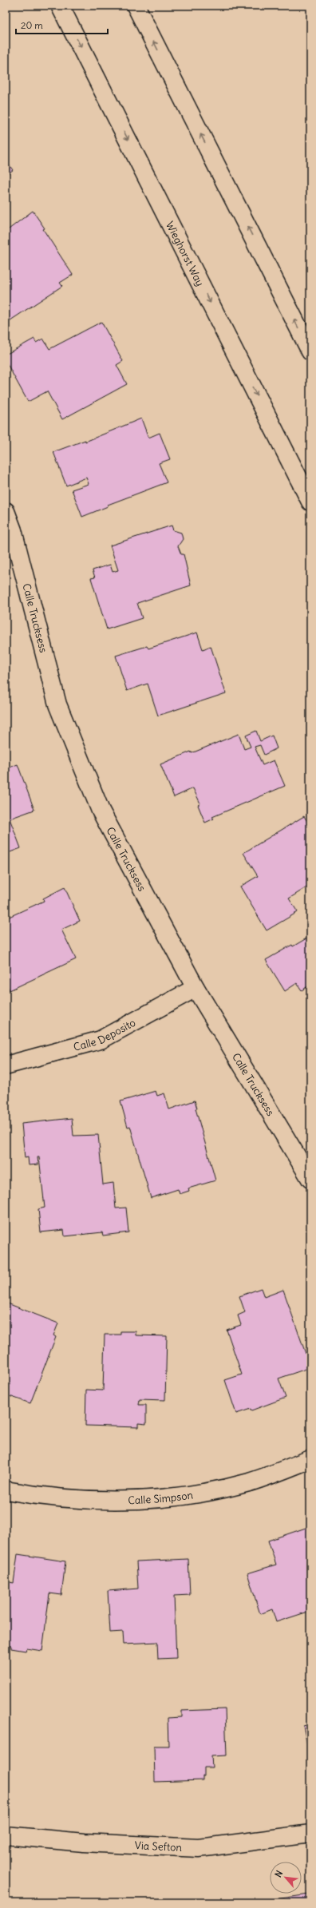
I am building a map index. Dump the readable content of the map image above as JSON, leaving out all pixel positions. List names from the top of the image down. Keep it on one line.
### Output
{"streets":{"street":["Wieghorst Way","Calle Trucksess","Calle Deposito","Calle Simpson","Via Sefton"]},"crossings":[["Calle Trucksess","Calle Deposito"]],"scale_bar":"20 m","north":"top left"}
